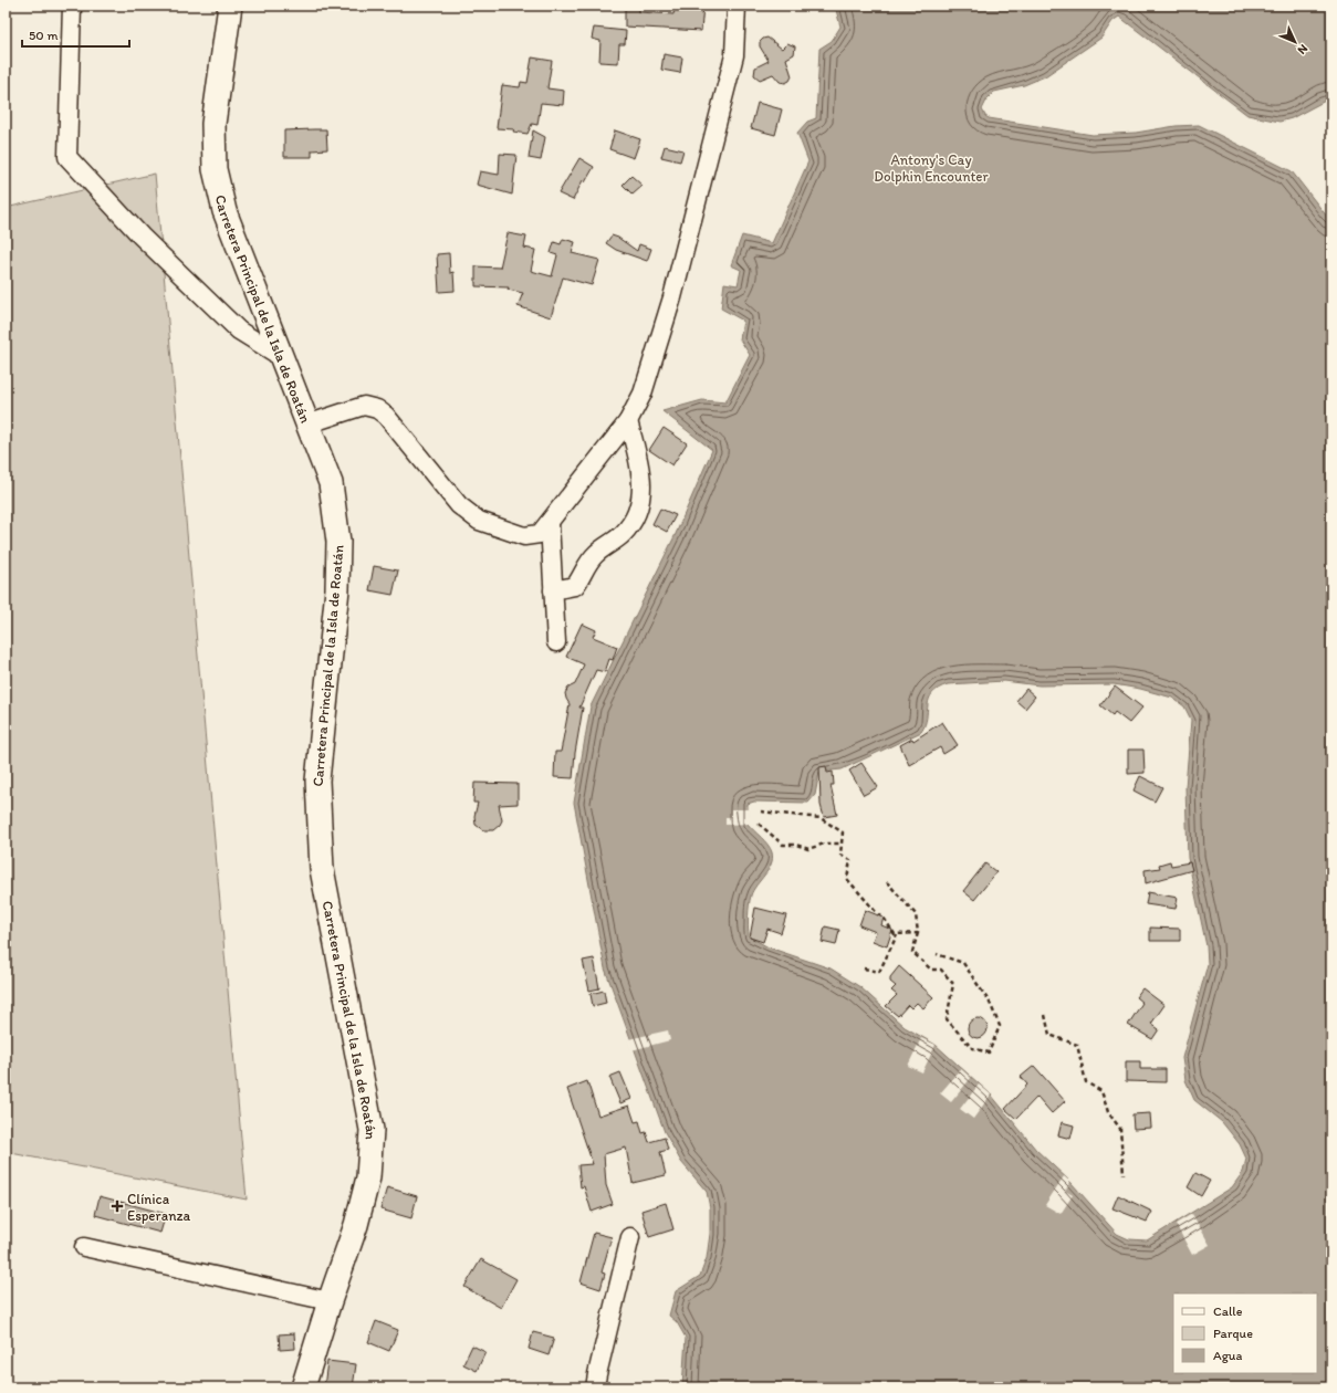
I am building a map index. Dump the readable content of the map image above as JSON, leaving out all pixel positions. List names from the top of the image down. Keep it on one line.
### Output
{"streets":{"main road":["Carretera Principal de la Isla de Roatán"]},"parks":["Antony's Cay Dolphin Encounter"],"places":{"health":["Clínica Esperanza"]},"legend":["Calle","Parque","Agua"],"scale_bar":"50 m","north":"bottom right"}
